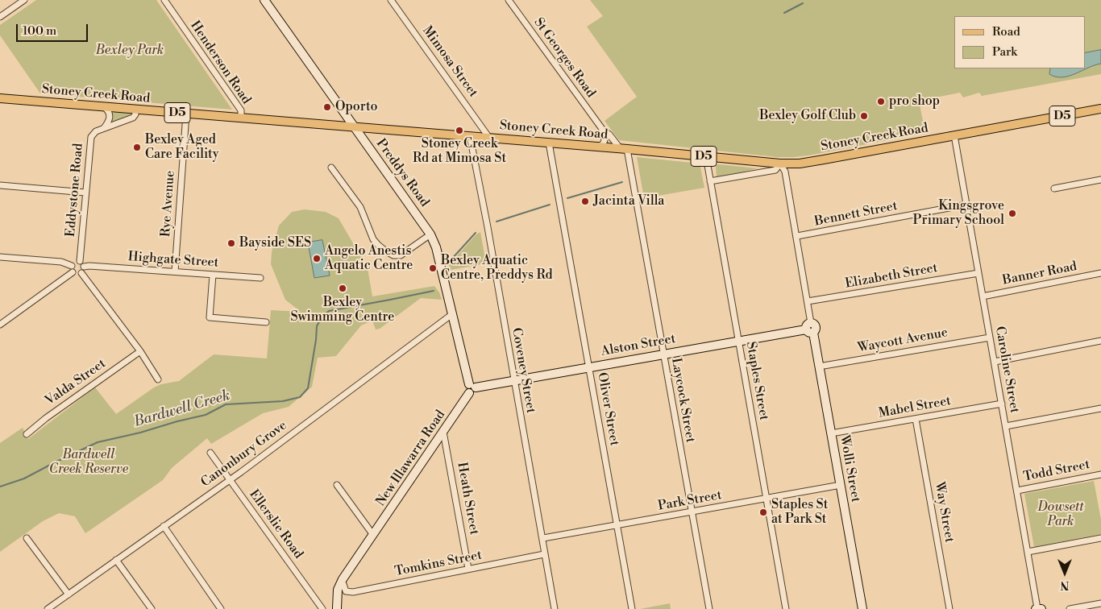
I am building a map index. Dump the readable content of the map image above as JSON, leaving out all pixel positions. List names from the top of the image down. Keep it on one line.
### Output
{"streets":{"main road":["Stoney Creek Road","D5","Preddys Road","Alston Street","New Illawarra Road","Wolli Street"],"street":["St Georges Road","Mimosa Street","Henderson Road","Eddystone Road","Rye Avenue","Bennett Street","Highgate Street","Banner Road","Elizabeth Street","Waycott Avenue","Caroline Street","Coveney Street","Staples Street","Valda Street","Laycock Street","Mabel Street","Oliver Street","Canonbury Grove","Todd Street","Heath Street","Park Street","Way Street","Ellerslie Road","Tomkins Street"]},"crossings":[["St Georges Road","Stoney Creek Road"],["St Georges Road","Laycock Street"],["Mimosa Street","Stoney Creek Road"],["Henderson Road","Stoney Creek Road"],["Stoney Creek Road","Preddys Road"],["Stoney Creek Road","Eddystone Road"],["Stoney Creek Road","Rye Avenue"],["Stoney Creek Road","Caroline Street"],["Stoney Creek Road","Coveney Street"],["Stoney Creek Road","Staples Street"],["Stoney Creek Road","Laycock Street"],["Stoney Creek Road","Oliver Street"],["Stoney Creek Road","Wolli Street"],["Preddys Road","Alston Street"],["Preddys Road","Canonbury Grove"],["Preddys Road","New Illawarra Road"],["Eddystone Road","Highgate Street"],["Rye Avenue","Highgate Street"],["Bennett Street","Caroline Street"],["Bennett Street","Wolli Street"],["Banner Road","Caroline Street"],["Elizabeth Street","Caroline Street"],["Elizabeth Street","Wolli Street"],["Waycott Avenue","Caroline Street"],["Waycott Avenue","Wolli Street"],["Alston Street","Coveney Street"],["Alston Street","Staples Street"],["Alston Street","Laycock Street"],["Alston Street","Oliver Street"],["Alston Street","New Illawarra Road"],["Alston Street","Wolli Street"],["Caroline Street","Mabel Street"],["Caroline Street","Todd Street"],["Coveney Street","Park Street"],["Coveney Street","Tomkins Street"],["Staples Street","Park Street"],["Laycock Street","Park Street"],["Mabel Street","Wolli Street"],["Mabel Street","Way Street"],["Oliver Street","Park Street"],["Canonbury Grove","Ellerslie Road"],["New Illawarra Road","Heath Street"],["New Illawarra Road","Tomkins Street"],["Wolli Street","Park Street"],["Heath Street","Tomkins Street"]],"water":["Bardwell Creek"],"parks":["Bexley Park","Bardwell Creek Reserve","Dowsett Park"],"places":["pro shop","Oporto","Bexley Golf Club","Stoney Creek Rd at Mimosa St","Bexley Aged Care Facility","Jacinta Villa","Kingsgrove Primary School","Bayside SES","Angelo Anestis Aquatic Centre","Bexley Aquatic Centre, Preddys Rd","Bexley Swimming Centre","Staples St at Park St"],"legend":["Road","Park"],"scale_bar":"100 m","north":"bottom"}
